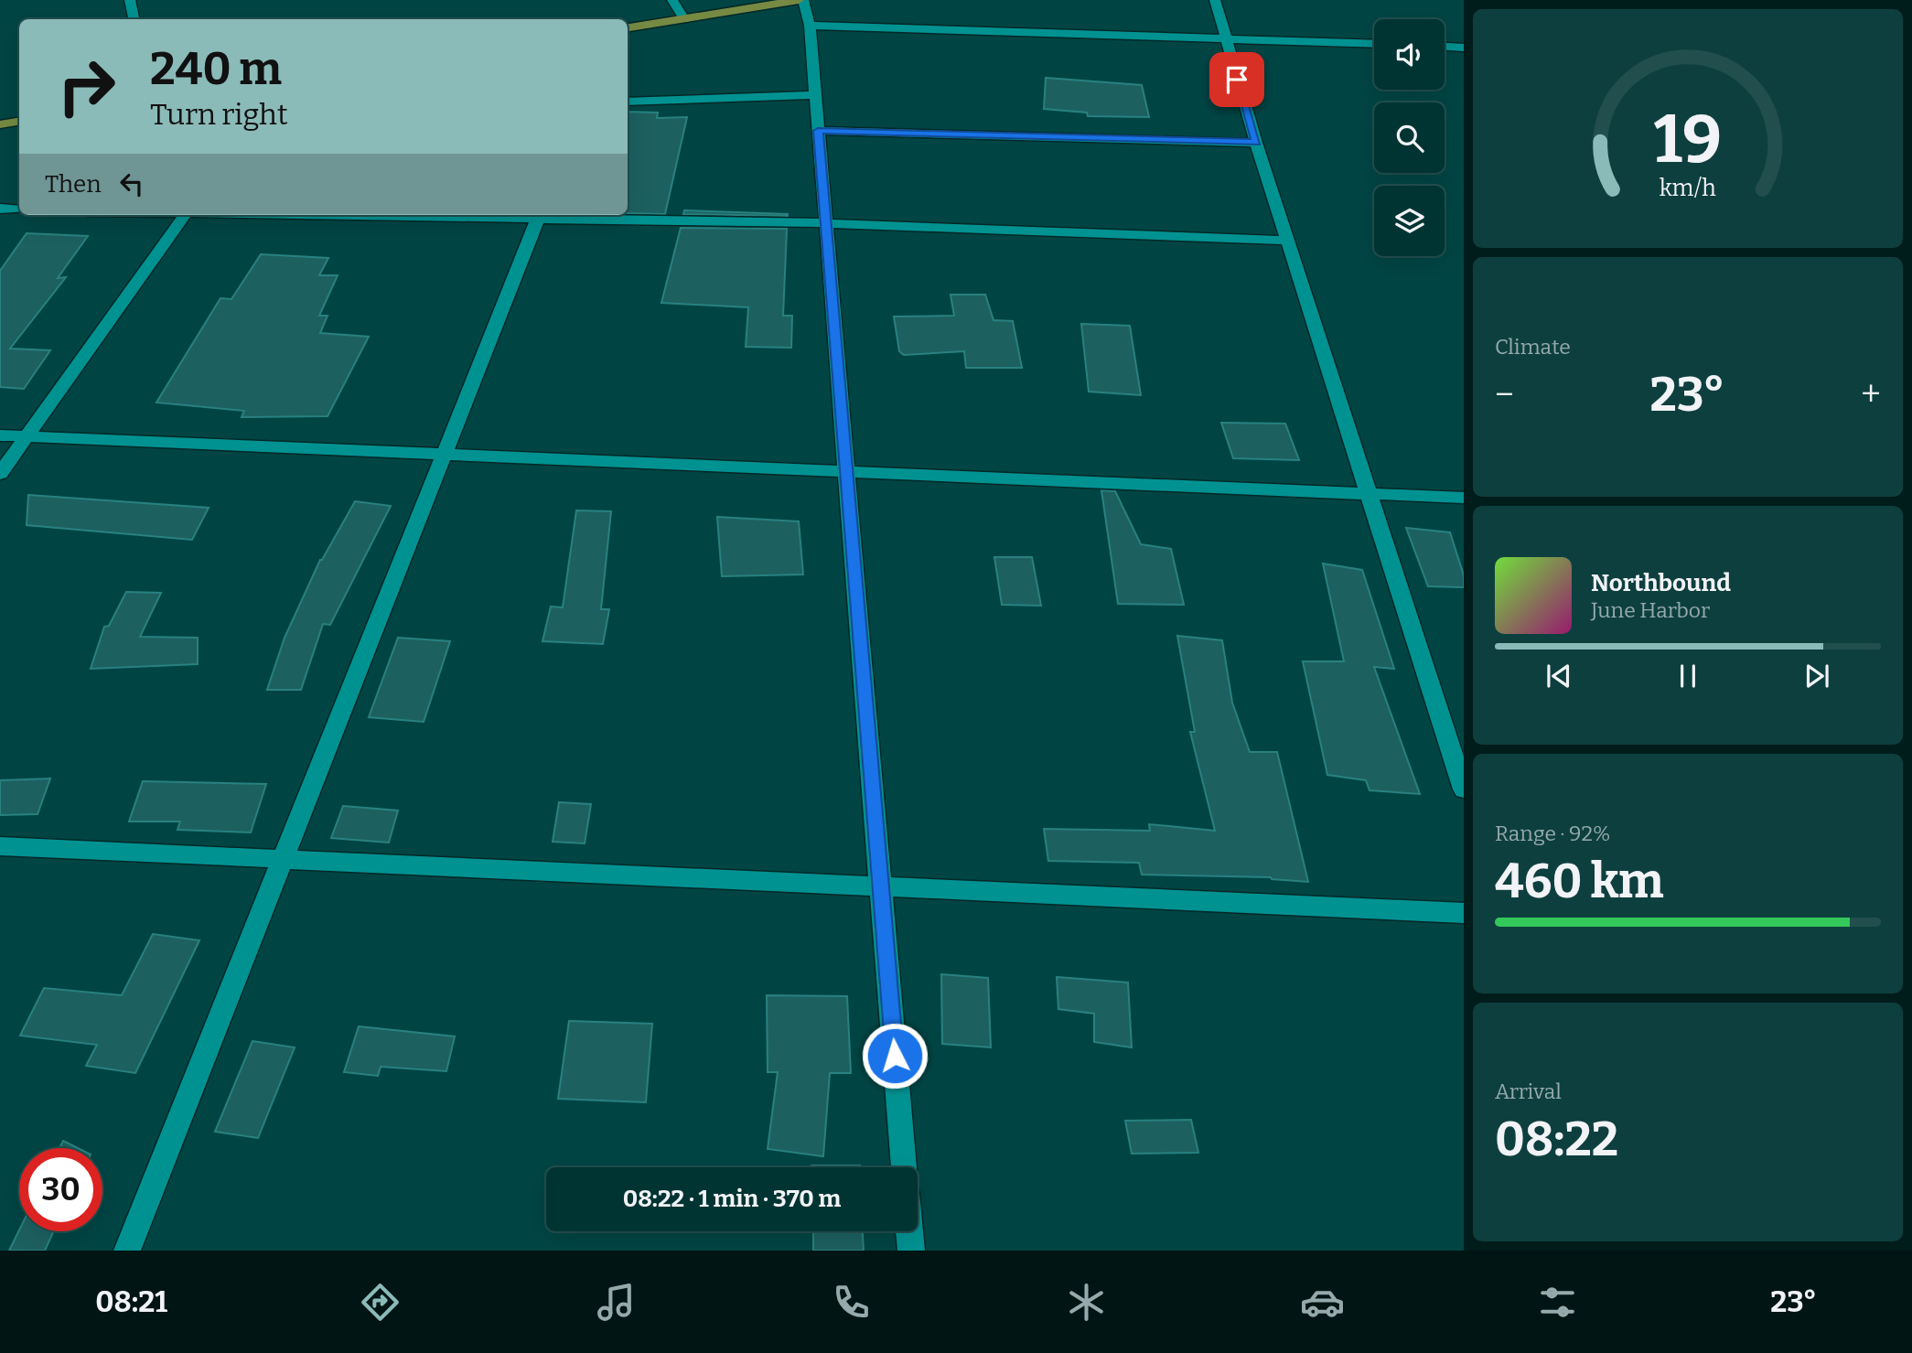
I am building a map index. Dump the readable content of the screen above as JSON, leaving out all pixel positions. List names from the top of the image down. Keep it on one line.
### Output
{"page":{"turn":["240 m","Turn right"],"then":"Then","tile":["Climate",["Range · 92%","460 km"],["Arrival","08:22"]],"heat":["−","23°","+"],"song":["Northbound","June Harbor"],"limit":"30","trip":"08:22 · 1 min · 370 m","tabs":["08:21","23°"],"gauge":["19","km/h"]}}
